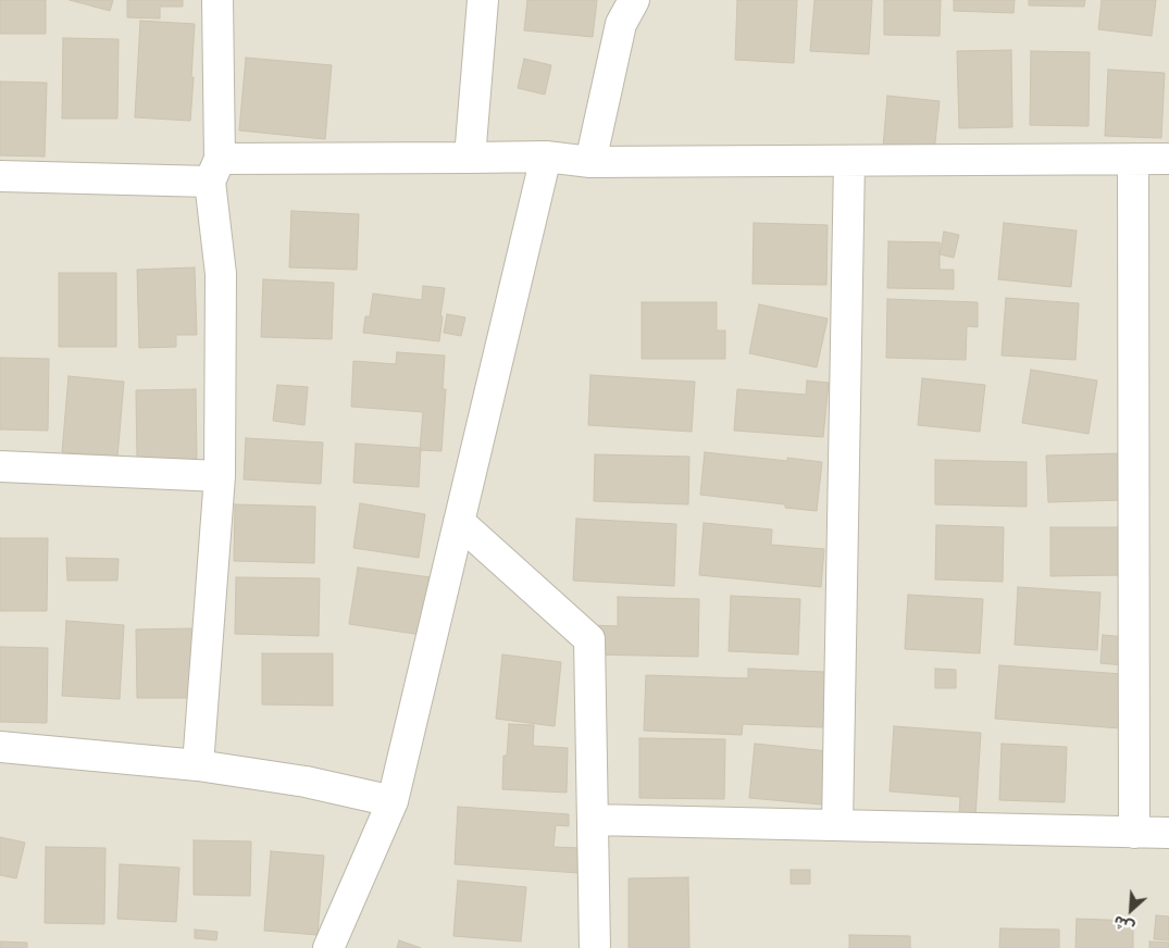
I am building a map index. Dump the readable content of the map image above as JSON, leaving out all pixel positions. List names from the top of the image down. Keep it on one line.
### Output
{"north":"bottom left"}
